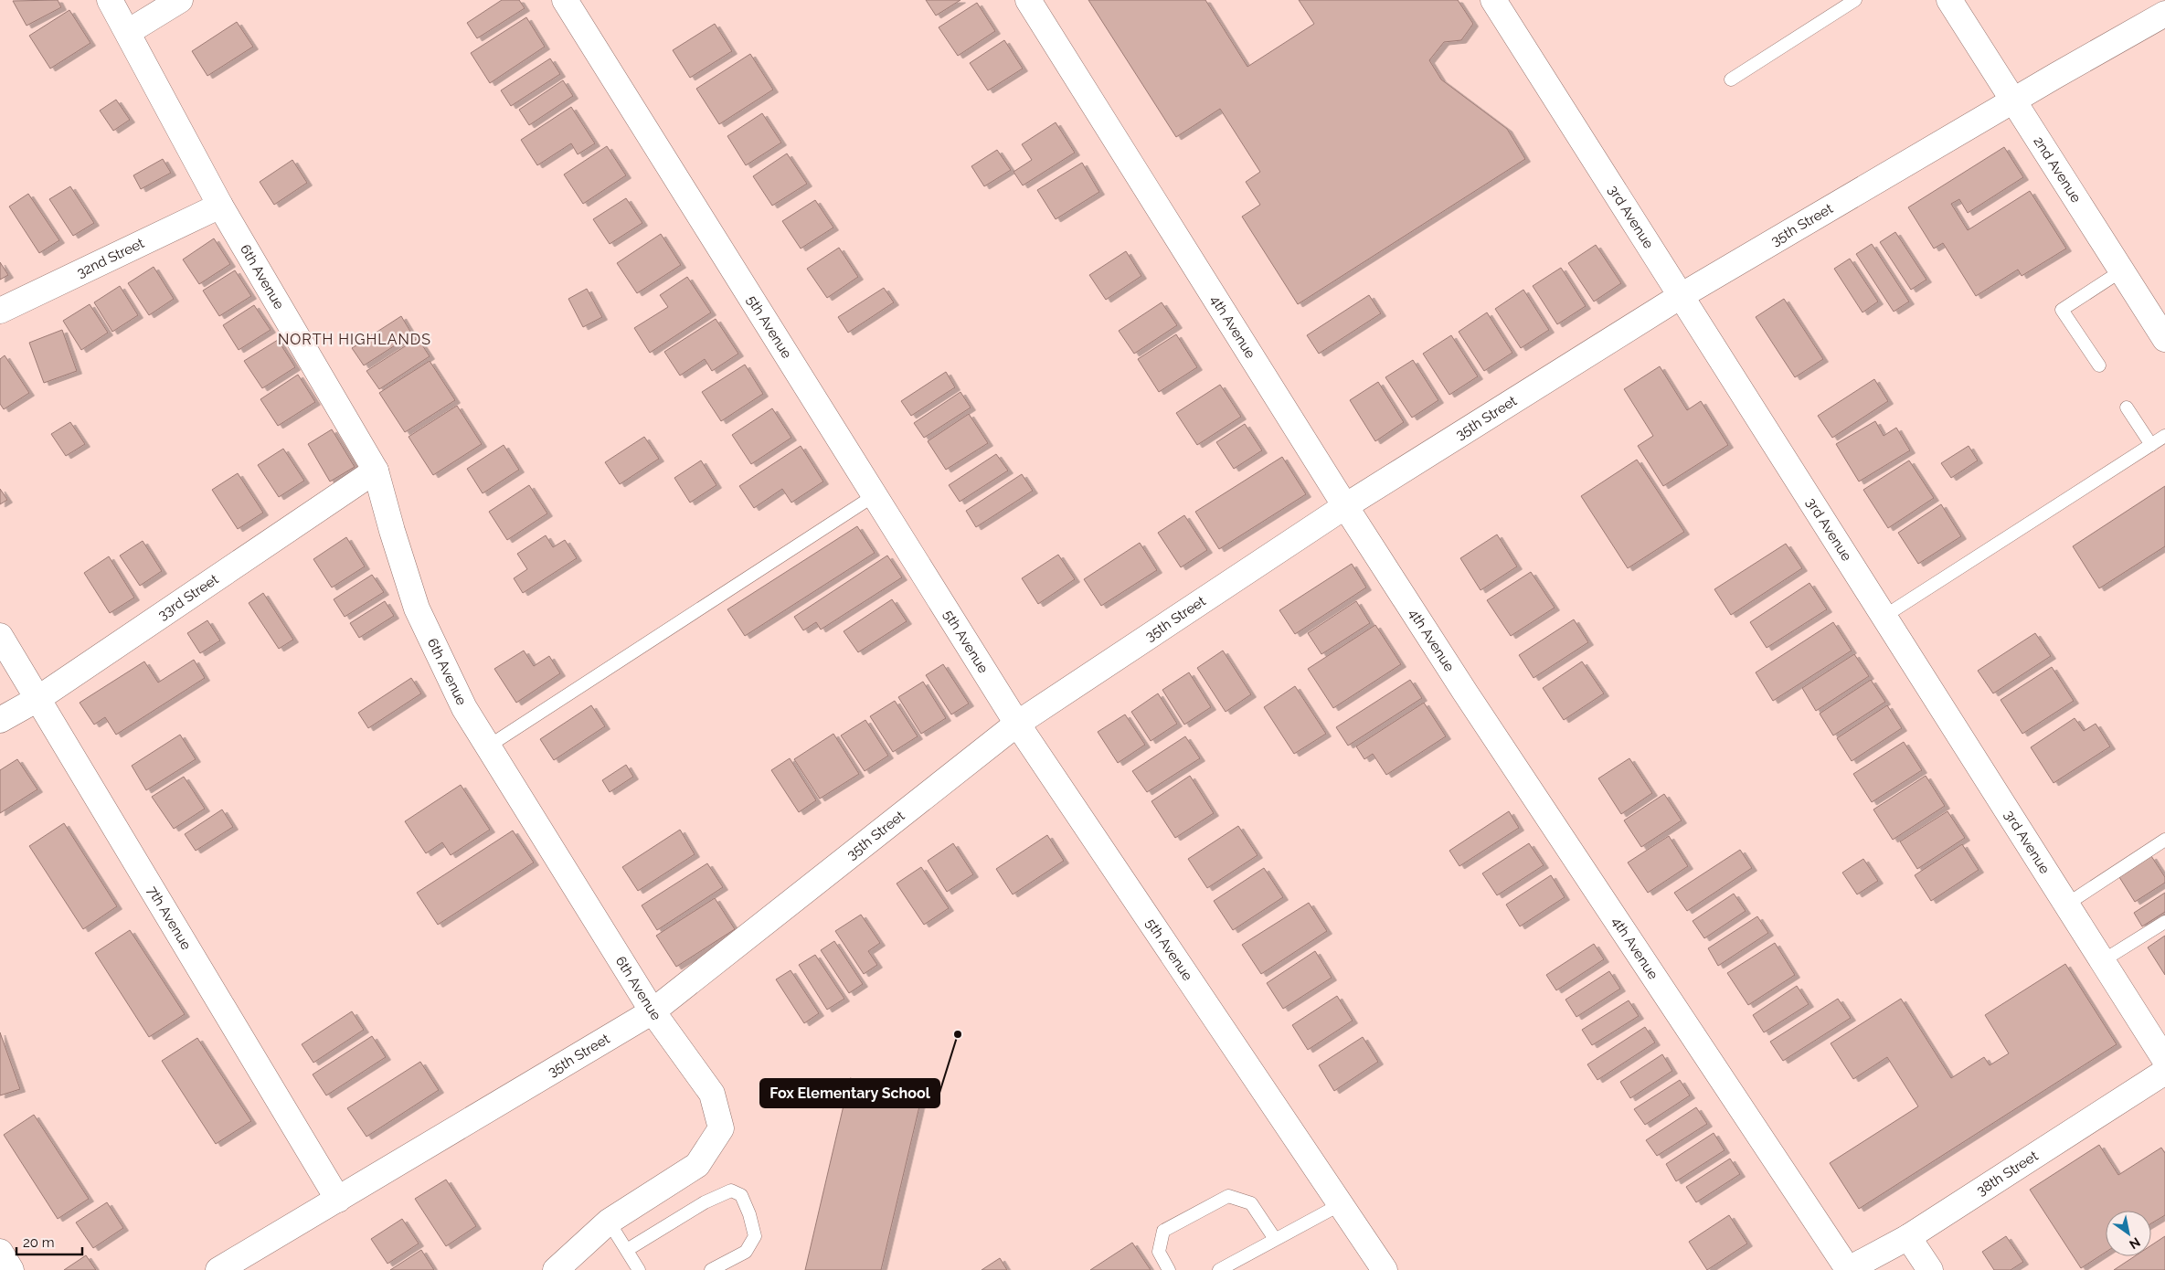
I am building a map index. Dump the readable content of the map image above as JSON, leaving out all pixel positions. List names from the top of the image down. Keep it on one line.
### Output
{"streets":{"street":["2nd Avenue","3rd Avenue","35th Street","32nd Street","6th Avenue","5th Avenue","4th Avenue","33rd Street","7th Avenue","38th Street"]},"crossings":[["2nd Avenue","35th Street"],["3rd Avenue","35th Street"],["35th Street","6th Avenue"],["35th Street","5th Avenue"],["35th Street","4th Avenue"],["35th Street","7th Avenue"],["32nd Street","6th Avenue"],["6th Avenue","33rd Street"],["4th Avenue","38th Street"],["33rd Street","7th Avenue"]],"districts":["NORTH HIGHLANDS"],"places":["Fox Elementary School"],"scale_bar":"20 m","north":"bottom right"}
